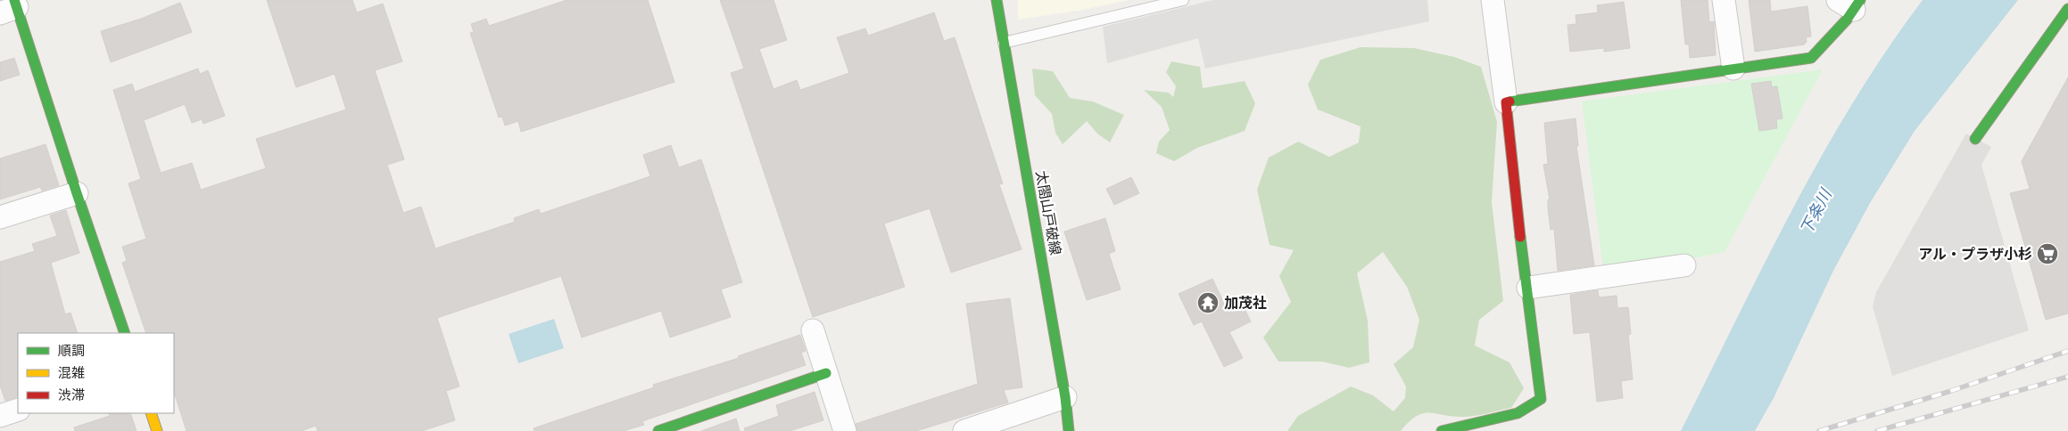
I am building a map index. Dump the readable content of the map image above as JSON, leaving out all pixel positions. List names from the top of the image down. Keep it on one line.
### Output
{"streets":{"street":["太閤山戸破線"]},"water":["下条川"],"places":{"supermarket":["アル・プラザ小杉"],"temple":["加茂社"]},"legend":["順調","混雑","渋滞"]}
